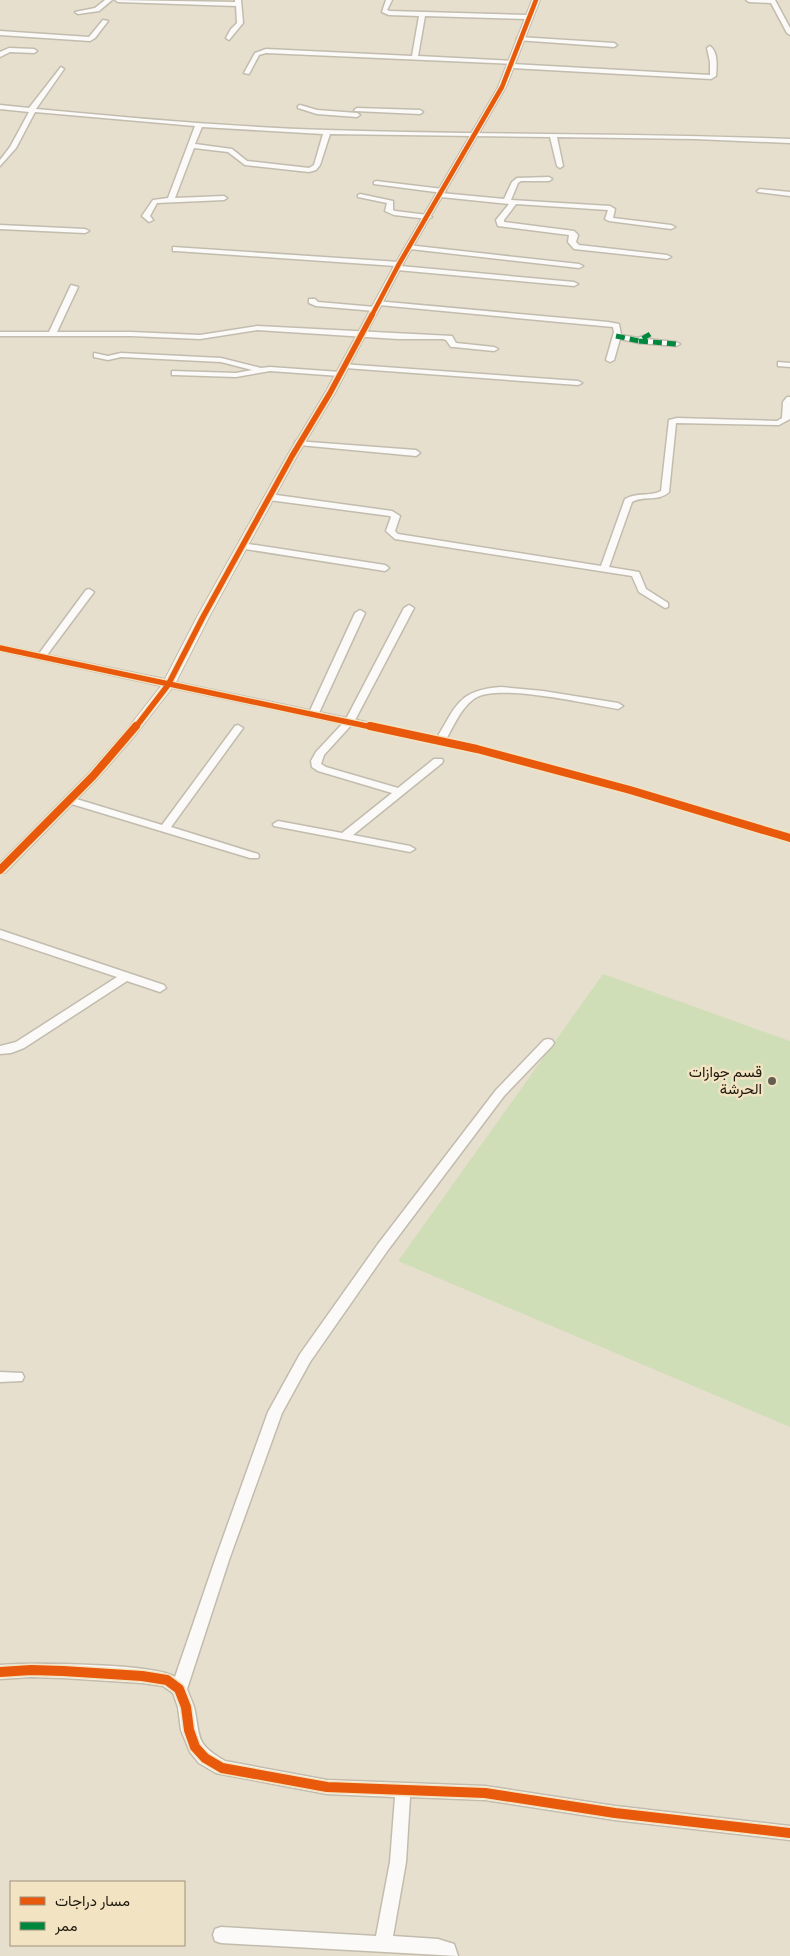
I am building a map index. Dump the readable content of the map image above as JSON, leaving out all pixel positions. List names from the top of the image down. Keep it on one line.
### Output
{"places":["قسم جوازات الحرشة"],"legend":["مسار دراجات","ممر"]}
